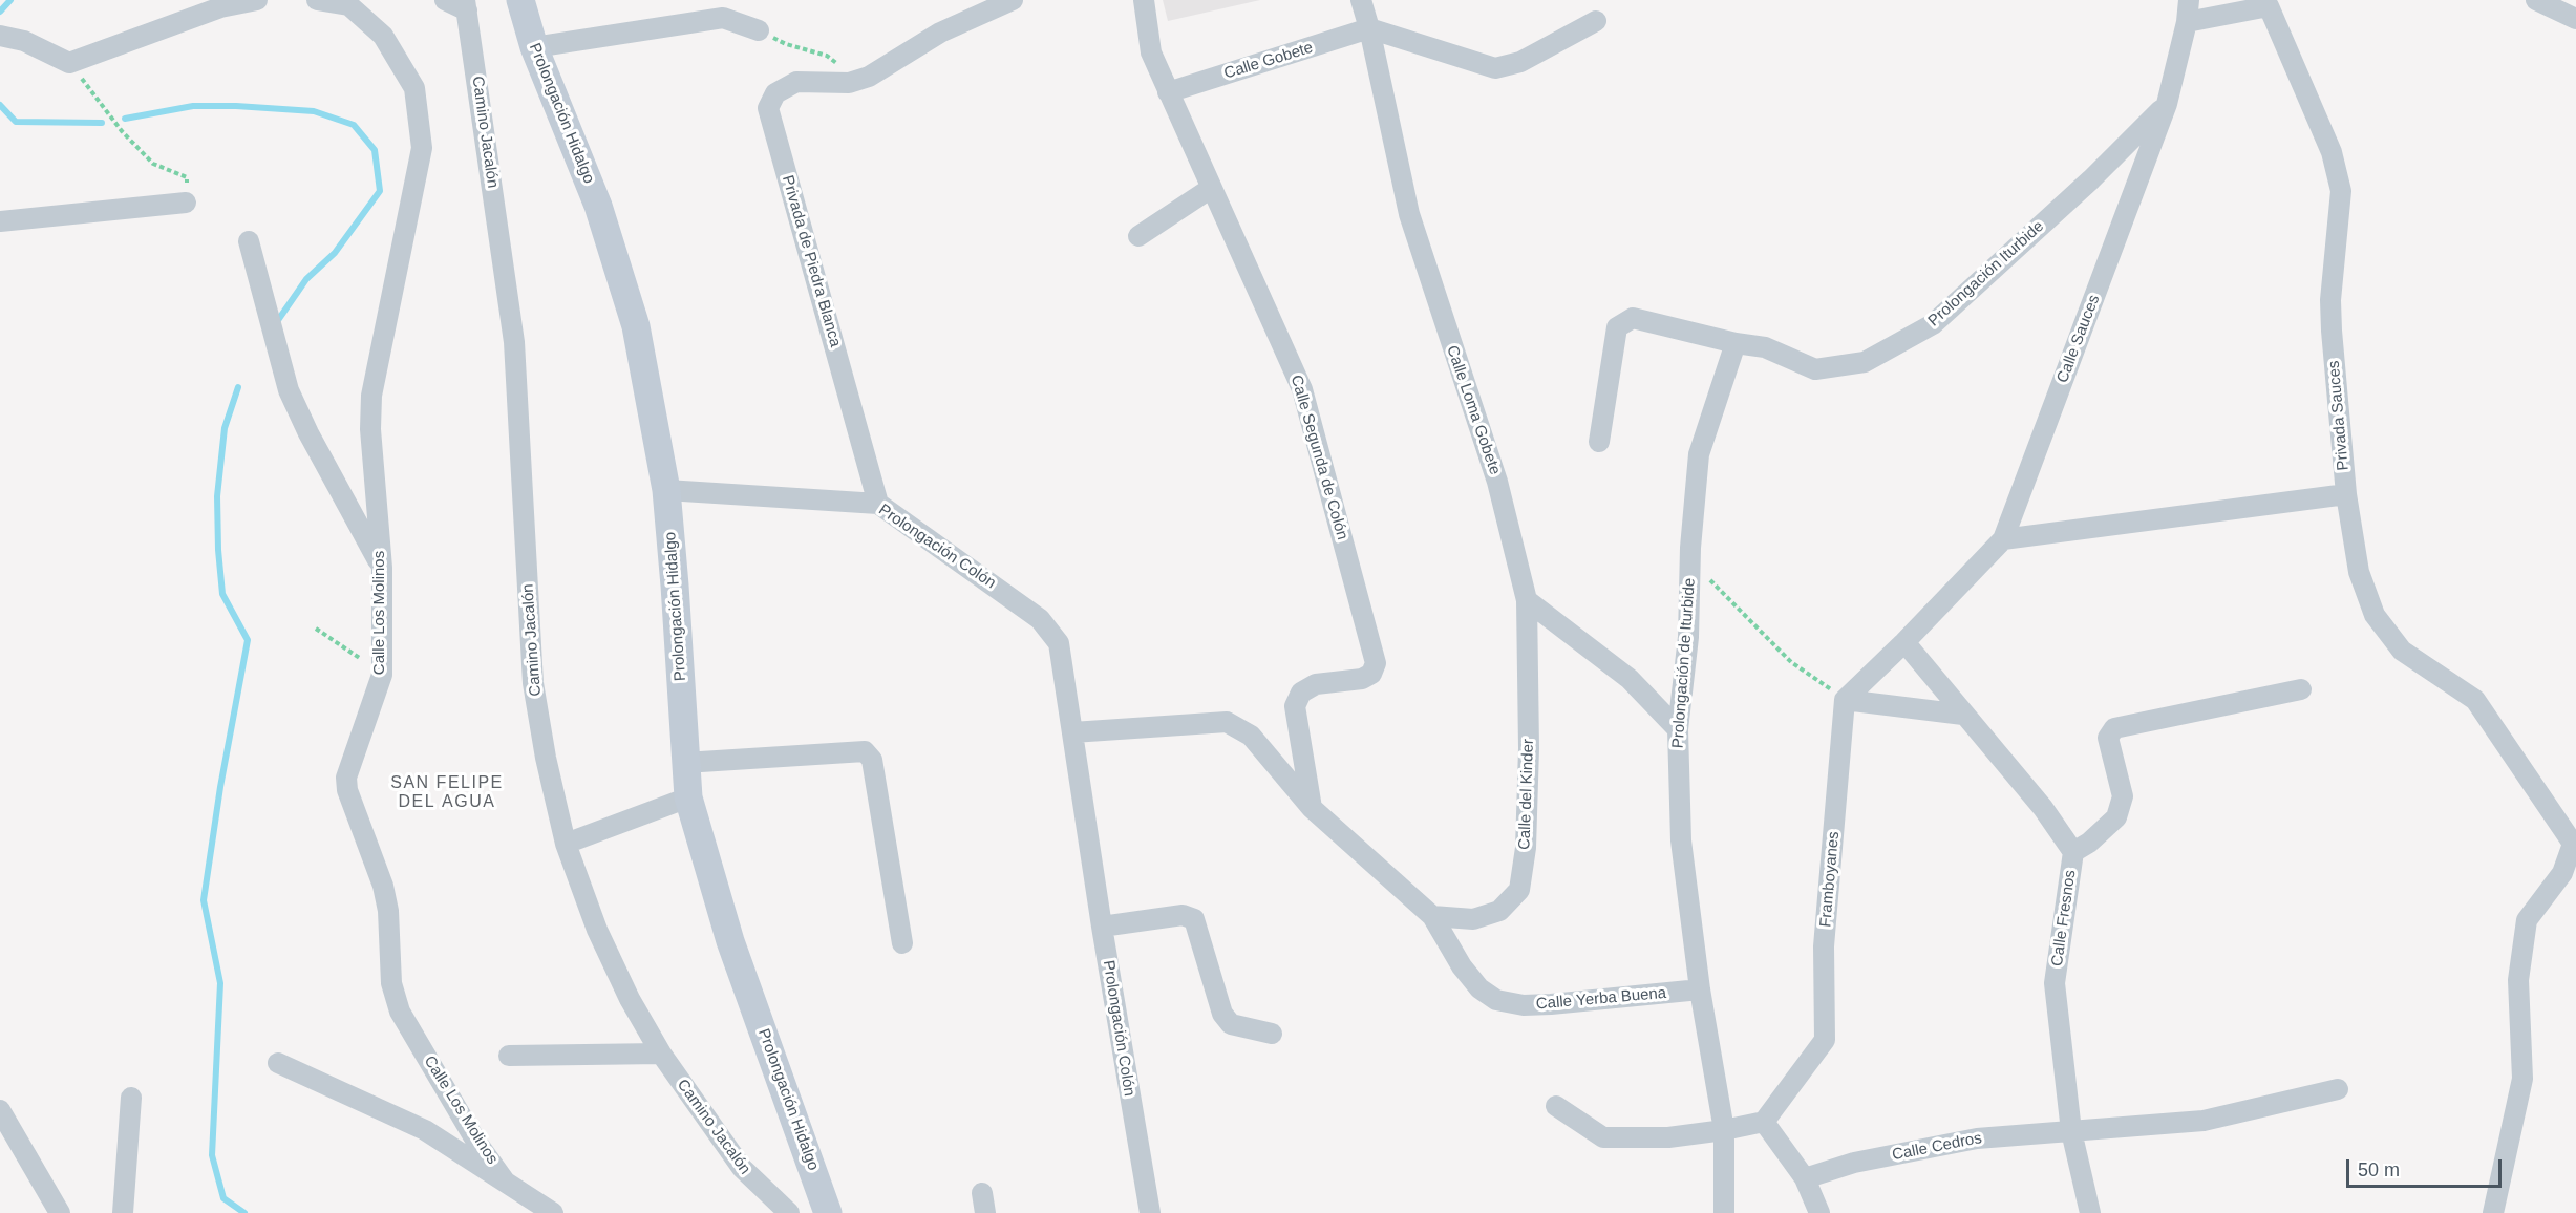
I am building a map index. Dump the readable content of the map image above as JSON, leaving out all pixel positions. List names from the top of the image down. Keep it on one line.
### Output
{"streets":{"street":["Calle Gobete","Prolongación Hidalgo","Camino Jacalón","Privada de Piedra Blanca","Prolongación Iturbide","Calle Sauces","Calle Loma Gobete","Privada Sauces","Calle Segunda de Colón","Prolongación Colón","Calle Los Molinos","Prolongación de Iturbide","Calle del Kinder","Framboyanes","Calle Fresnos","Calle Yerba Buena","Calle Cedros"]},"crossings":[["Calle Gobete","Calle Loma Gobete"],["Calle Gobete","Calle Segunda de Colón"],["Prolongación Hidalgo","Prolongación Colón"],["Privada de Piedra Blanca","Prolongación Colón"],["Prolongación Iturbide","Calle Sauces"],["Prolongación Iturbide","Prolongación de Iturbide"],["Calle Sauces","Calle Fresnos"],["Calle Loma Gobete","Calle del Kinder"],["Prolongación de Iturbide","Calle Yerba Buena"],["Calle del Kinder","Calle Yerba Buena"],["Calle Fresnos","Calle Cedros"]],"districts":["SAN FELIPE DEL AGUA"],"scale_bar":"50 m"}
